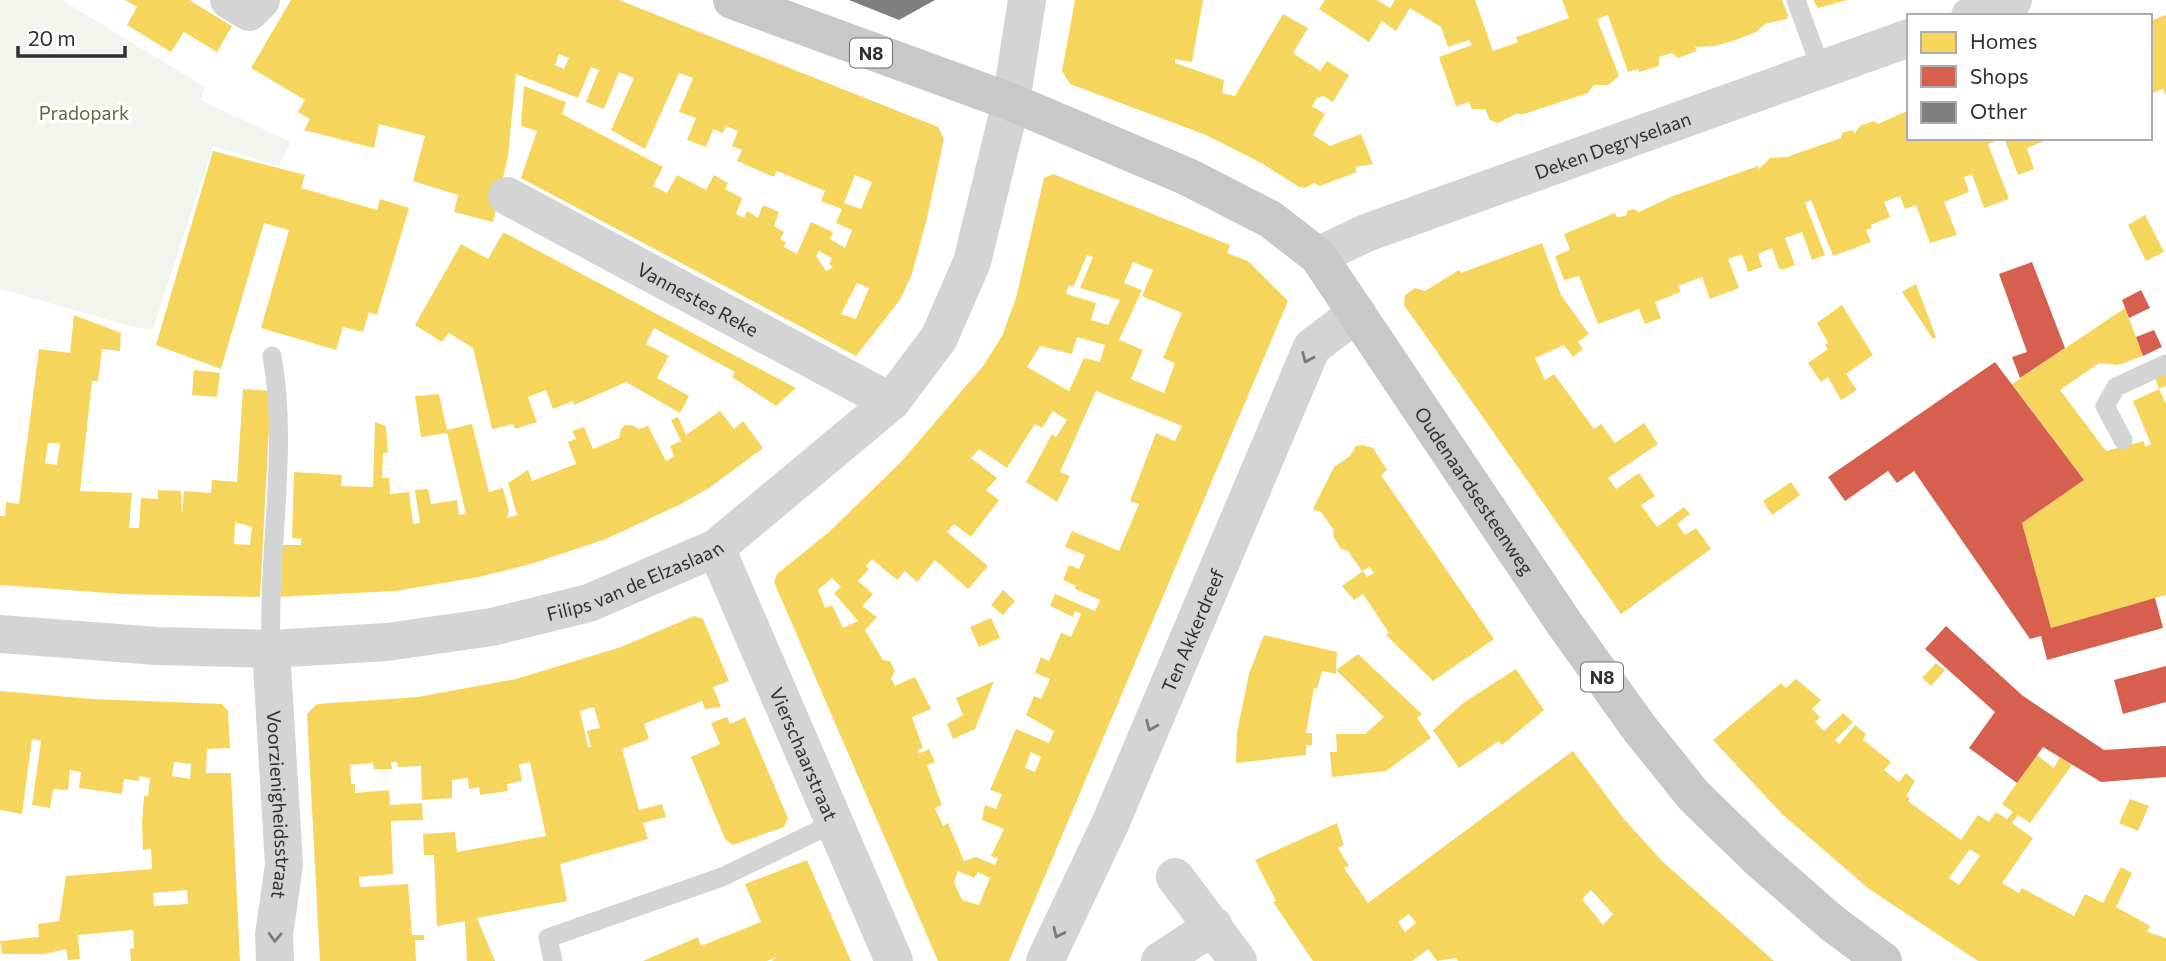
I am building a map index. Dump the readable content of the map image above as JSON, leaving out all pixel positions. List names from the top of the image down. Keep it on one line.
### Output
{"streets":{"main road":["N8","Oudenaardsesteenweg"],"street":["Deken Degryselaan","Vannestes Reke","Filips van de Elzaslaan","Ten Akkerdreef","Vierschaarstraat","Voorzienigheidsstraat"]},"crossings":[["N8","Oudenaardsesteenweg"],["N8","Filips van de Elzaslaan"],["Deken Degryselaan","Oudenaardsesteenweg"],["Vannestes Reke","Filips van de Elzaslaan"],["Oudenaardsesteenweg","Filips van de Elzaslaan"],["Oudenaardsesteenweg","Ten Akkerdreef"],["Filips van de Elzaslaan","Vierschaarstraat"],["Filips van de Elzaslaan","Voorzienigheidsstraat"]],"one_way":["Ten Akkerdreef","Voorzienigheidsstraat"],"parks":["Pradopark"],"legend":["Homes","Shops","Other"],"scale_bar":"20 m"}
